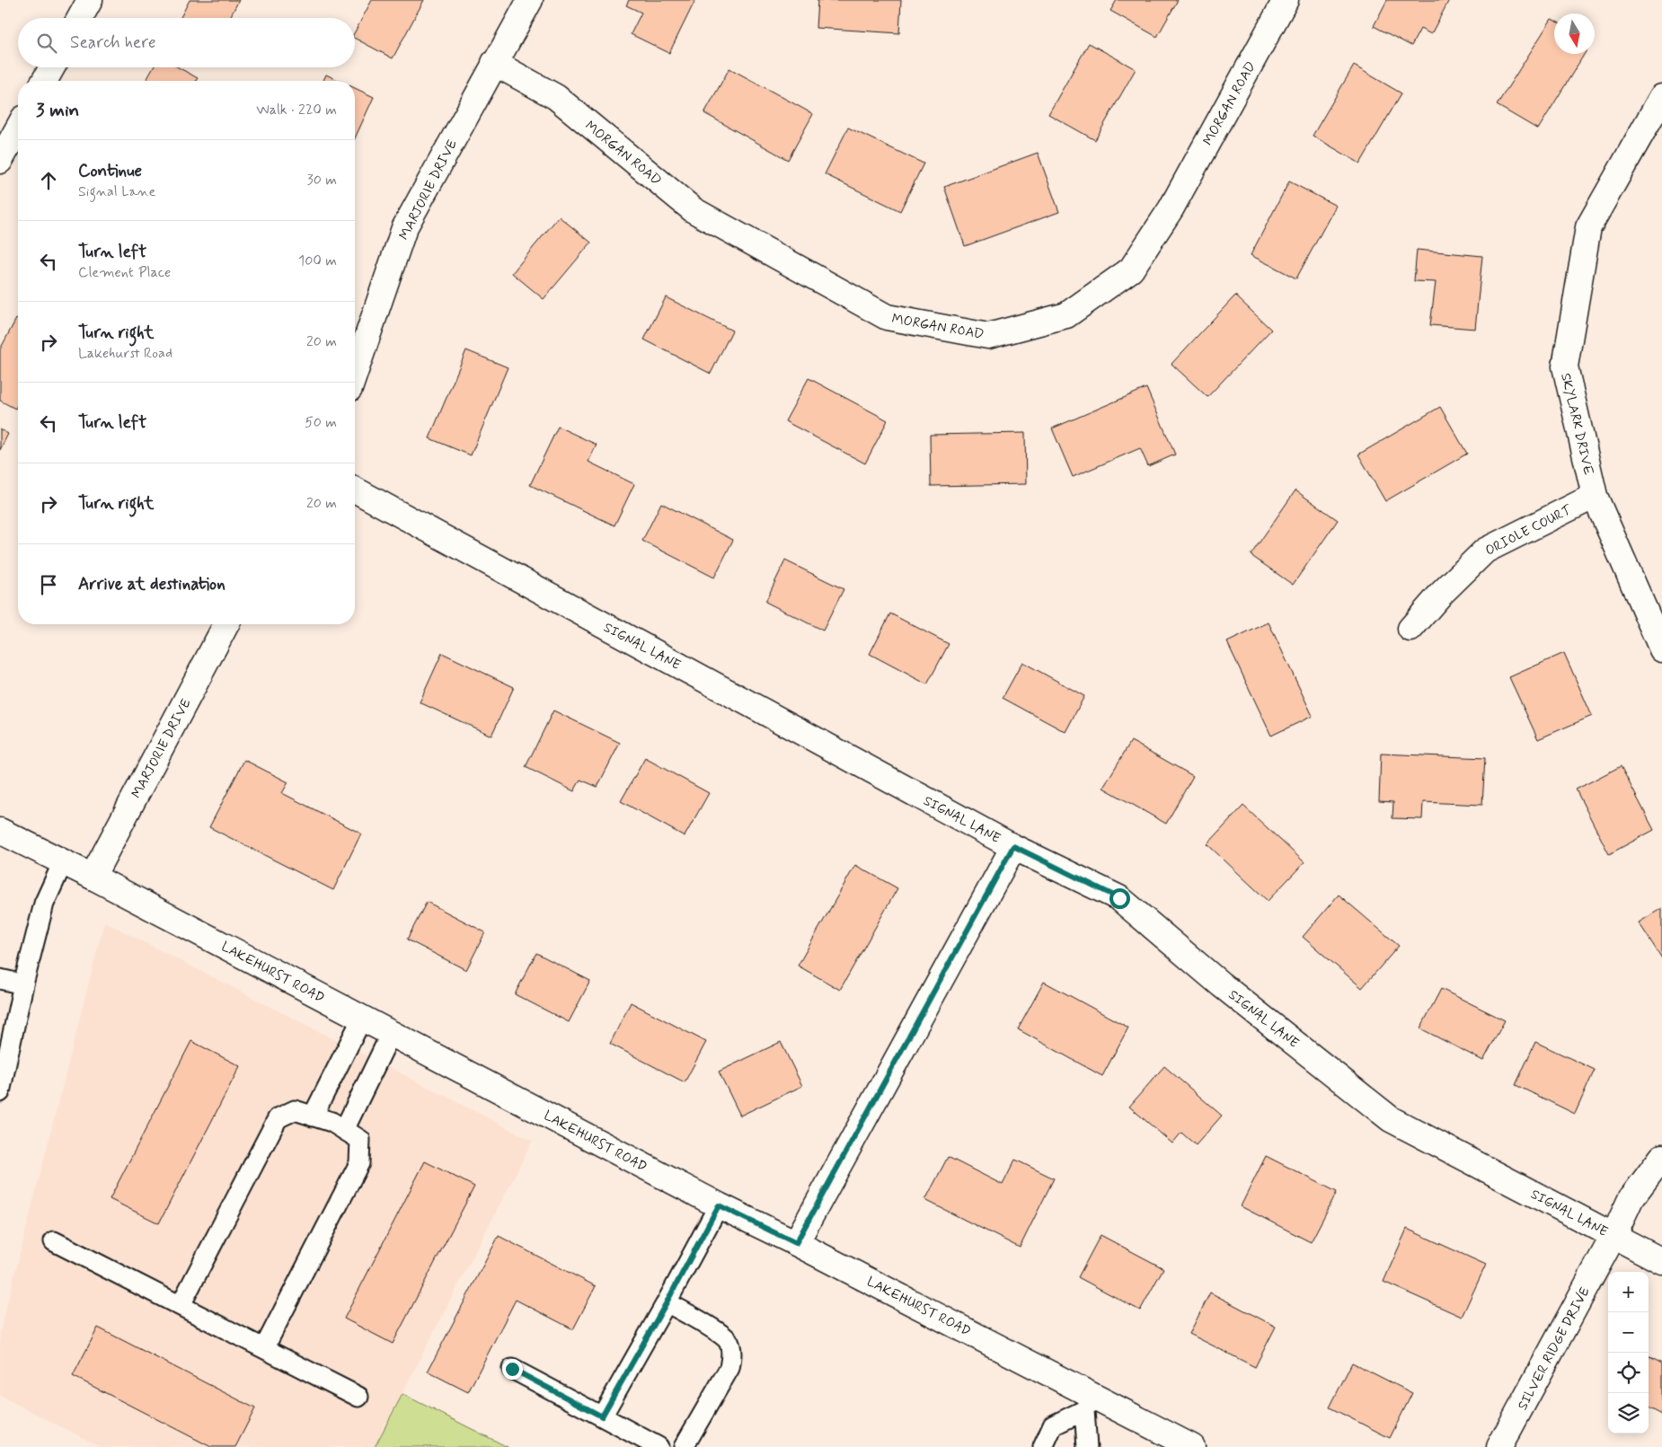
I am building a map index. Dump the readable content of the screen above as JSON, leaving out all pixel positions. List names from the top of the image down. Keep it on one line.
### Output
{"streets":{"street":["MORGAN ROAD","MARJORIE DRIVE","SKYLARK DRIVE","ORIOLE COURT","SIGNAL LANE","LAKEHURST ROAD","SILVER RIDGE DRIVE"]},"crossings":[["MORGAN ROAD","MARJORIE DRIVE"],["MARJORIE DRIVE","LAKEHURST ROAD"],["SKYLARK DRIVE","ORIOLE COURT"],["SIGNAL LANE","SILVER RIDGE DRIVE"]],"north":"bottom","page":{"search":"Search here","heading":["3 min","Walk · 220 m"],"list":[["Continue","Signal Lane","30 m"],["Turn left","Clement Place","100 m"],["Turn right","Lakehurst Road","20 m"],["Turn left","50 m"],["Turn right","20 m"],"Arrive at destination"],"map_buttons":["+","−"]}}
